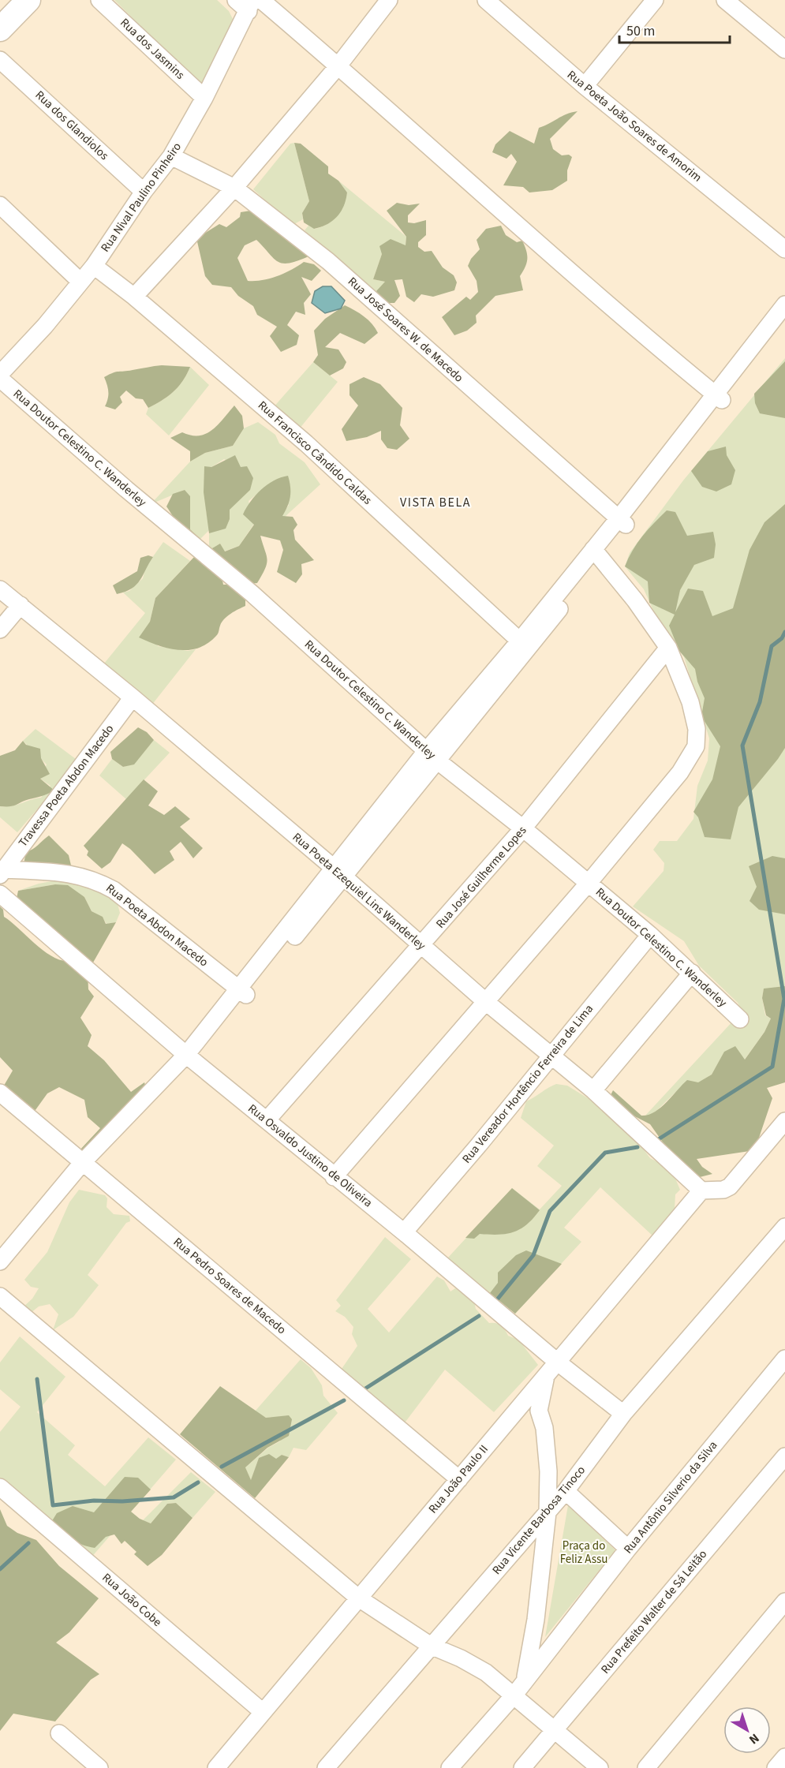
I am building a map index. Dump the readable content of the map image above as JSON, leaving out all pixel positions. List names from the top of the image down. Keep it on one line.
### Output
{"streets":{"street":["Rua dos Jasmins","Rua dos Glandiolos","Rua Poeta João Soares de Amorim","Rua Nival Paulino Pinheiro","Rua José Soares W. de Macedo","Rua Doutor Celestino C. Wanderley","Rua Francisco Cândido Caldas","Travessa Poeta Abdon Macedo","Rua José Guilherme Lopes","Rua Poeta Ezequiel Lins Wanderley","Rua Poeta Abdon Macedo","Rua Vereador Hortêncio Ferreira de Lima","Rua Osvaldo Justino de Oliveira","Rua Pedro Soares de Macedo","Rua João Paulo II","Rua Antônio Silverio da Silva","Rua Vicente Barbosa Tinoco","Rua João Cobe","Rua Prefeito Walter de Sá Leitão"]},"crossings":[["Rua dos Jasmins","Rua Nival Paulino Pinheiro"],["Rua dos Glandiolos","Rua Nival Paulino Pinheiro"],["Rua Nival Paulino Pinheiro","Rua José Soares W. de Macedo"],["Rua Nival Paulino Pinheiro","Rua Doutor Celestino C. Wanderley"],["Rua Nival Paulino Pinheiro","Rua Francisco Cândido Caldas"],["Rua Doutor Celestino C. Wanderley","Rua José Guilherme Lopes"],["Rua Doutor Celestino C. Wanderley","Rua Vereador Hortêncio Ferreira de Lima"],["Travessa Poeta Abdon Macedo","Rua Poeta Ezequiel Lins Wanderley"],["Travessa Poeta Abdon Macedo","Rua Poeta Abdon Macedo"],["Rua José Guilherme Lopes","Rua Poeta Ezequiel Lins Wanderley"],["Rua José Guilherme Lopes","Rua Osvaldo Justino de Oliveira"],["Rua Poeta Ezequiel Lins Wanderley","Rua Vereador Hortêncio Ferreira de Lima"],["Rua Poeta Ezequiel Lins Wanderley","Rua João Paulo II"],["Rua Vereador Hortêncio Ferreira de Lima","Rua Osvaldo Justino de Oliveira"],["Rua Osvaldo Justino de Oliveira","Rua João Paulo II"],["Rua Osvaldo Justino de Oliveira","Rua Vicente Barbosa Tinoco"],["Rua Pedro Soares de Macedo","Rua João Paulo II"],["Rua João Paulo II","Rua João Cobe"]],"districts":["VISTA BELA"],"parks":["Praça do Feliz Assu"],"scale_bar":"50 m","north":"bottom right"}
